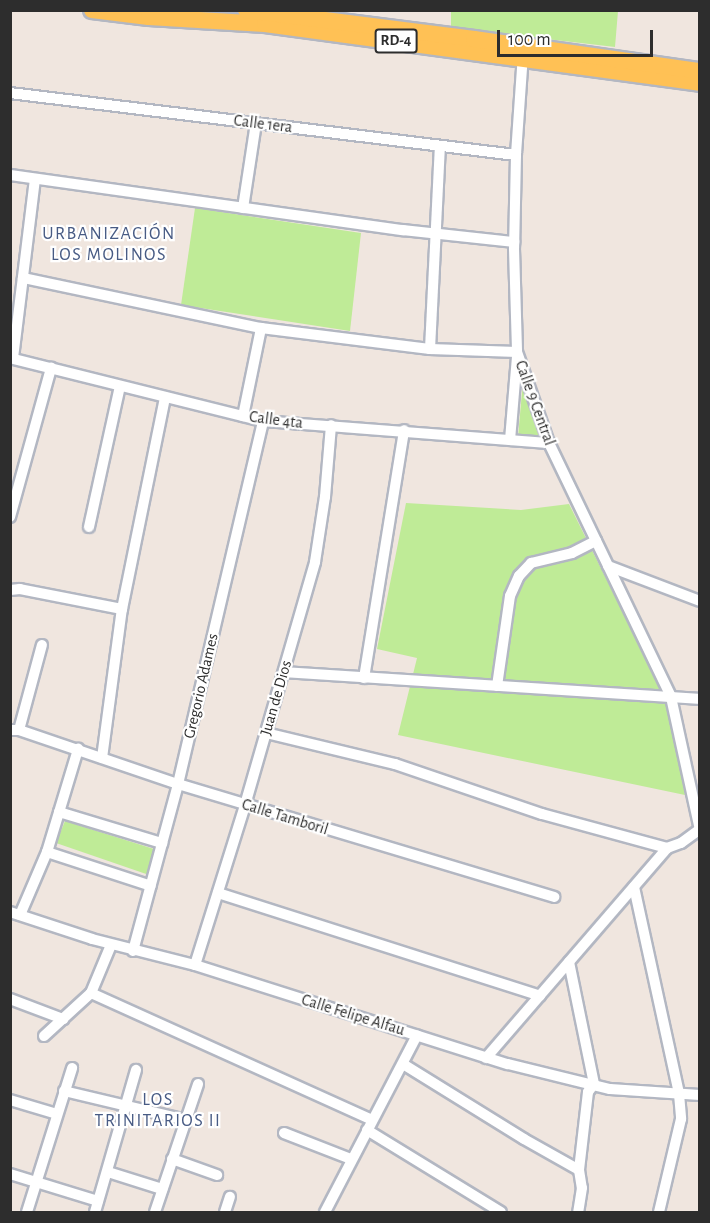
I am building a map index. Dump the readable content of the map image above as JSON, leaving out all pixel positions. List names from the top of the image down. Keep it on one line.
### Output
{"streets":{"main road":["RD-4"],"street":["Calle 1era","Calle 9 Central","Calle 4ta","Gregorio Adames","Juan de Dios","Calle Tamboril","Calle Felipe Alfau"]},"crossings":[["RD-4","Calle 9 Central"],["Calle 1era","Calle 9 Central"],["Calle 9 Central","Calle 4ta"],["Calle 4ta","Gregorio Adames"],["Calle 4ta","Juan de Dios"],["Gregorio Adames","Calle Tamboril"],["Gregorio Adames","Calle Felipe Alfau"],["Juan de Dios","Calle Tamboril"],["Juan de Dios","Calle Felipe Alfau"]],"districts":["URBANIZACIÓN LOS MOLINOS","LOS TRINITARIOS II"],"scale_bar":"100 m"}
